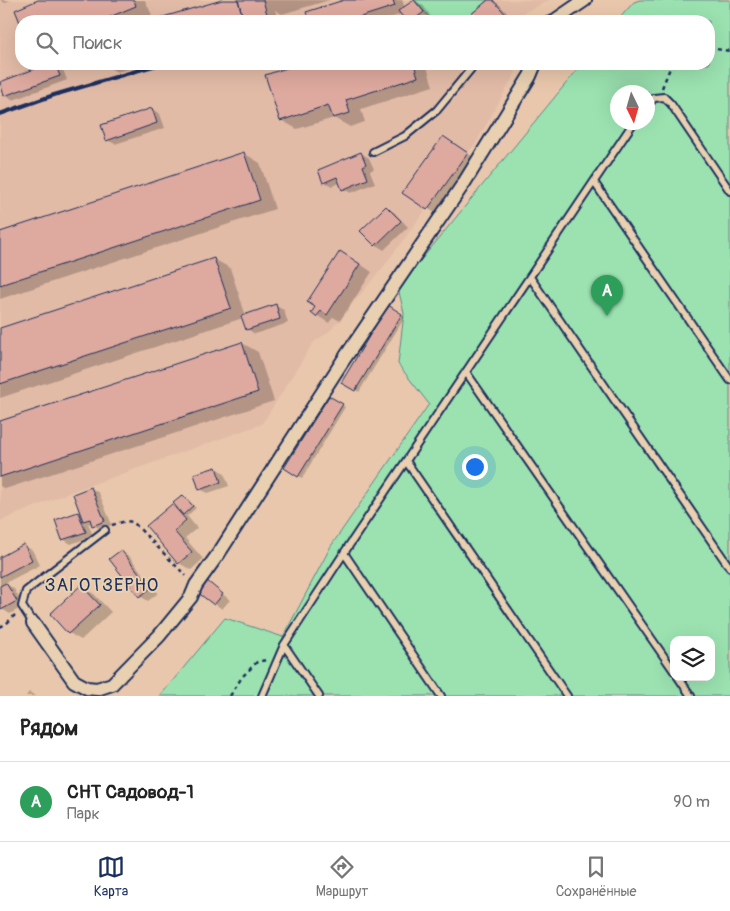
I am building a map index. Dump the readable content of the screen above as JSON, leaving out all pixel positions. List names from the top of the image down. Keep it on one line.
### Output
{"districts":["ЗАГОТЗЕРНО"],"north":"bottom","page":{"search":"Поиск","pins":"A","heading":"Рядом","list":[{"mark":"A","name":"СНТ Садовод-1","note":"Парк","value":"90 m"}],"nav":["Карта","Маршрут","Сохранённые"]}}
